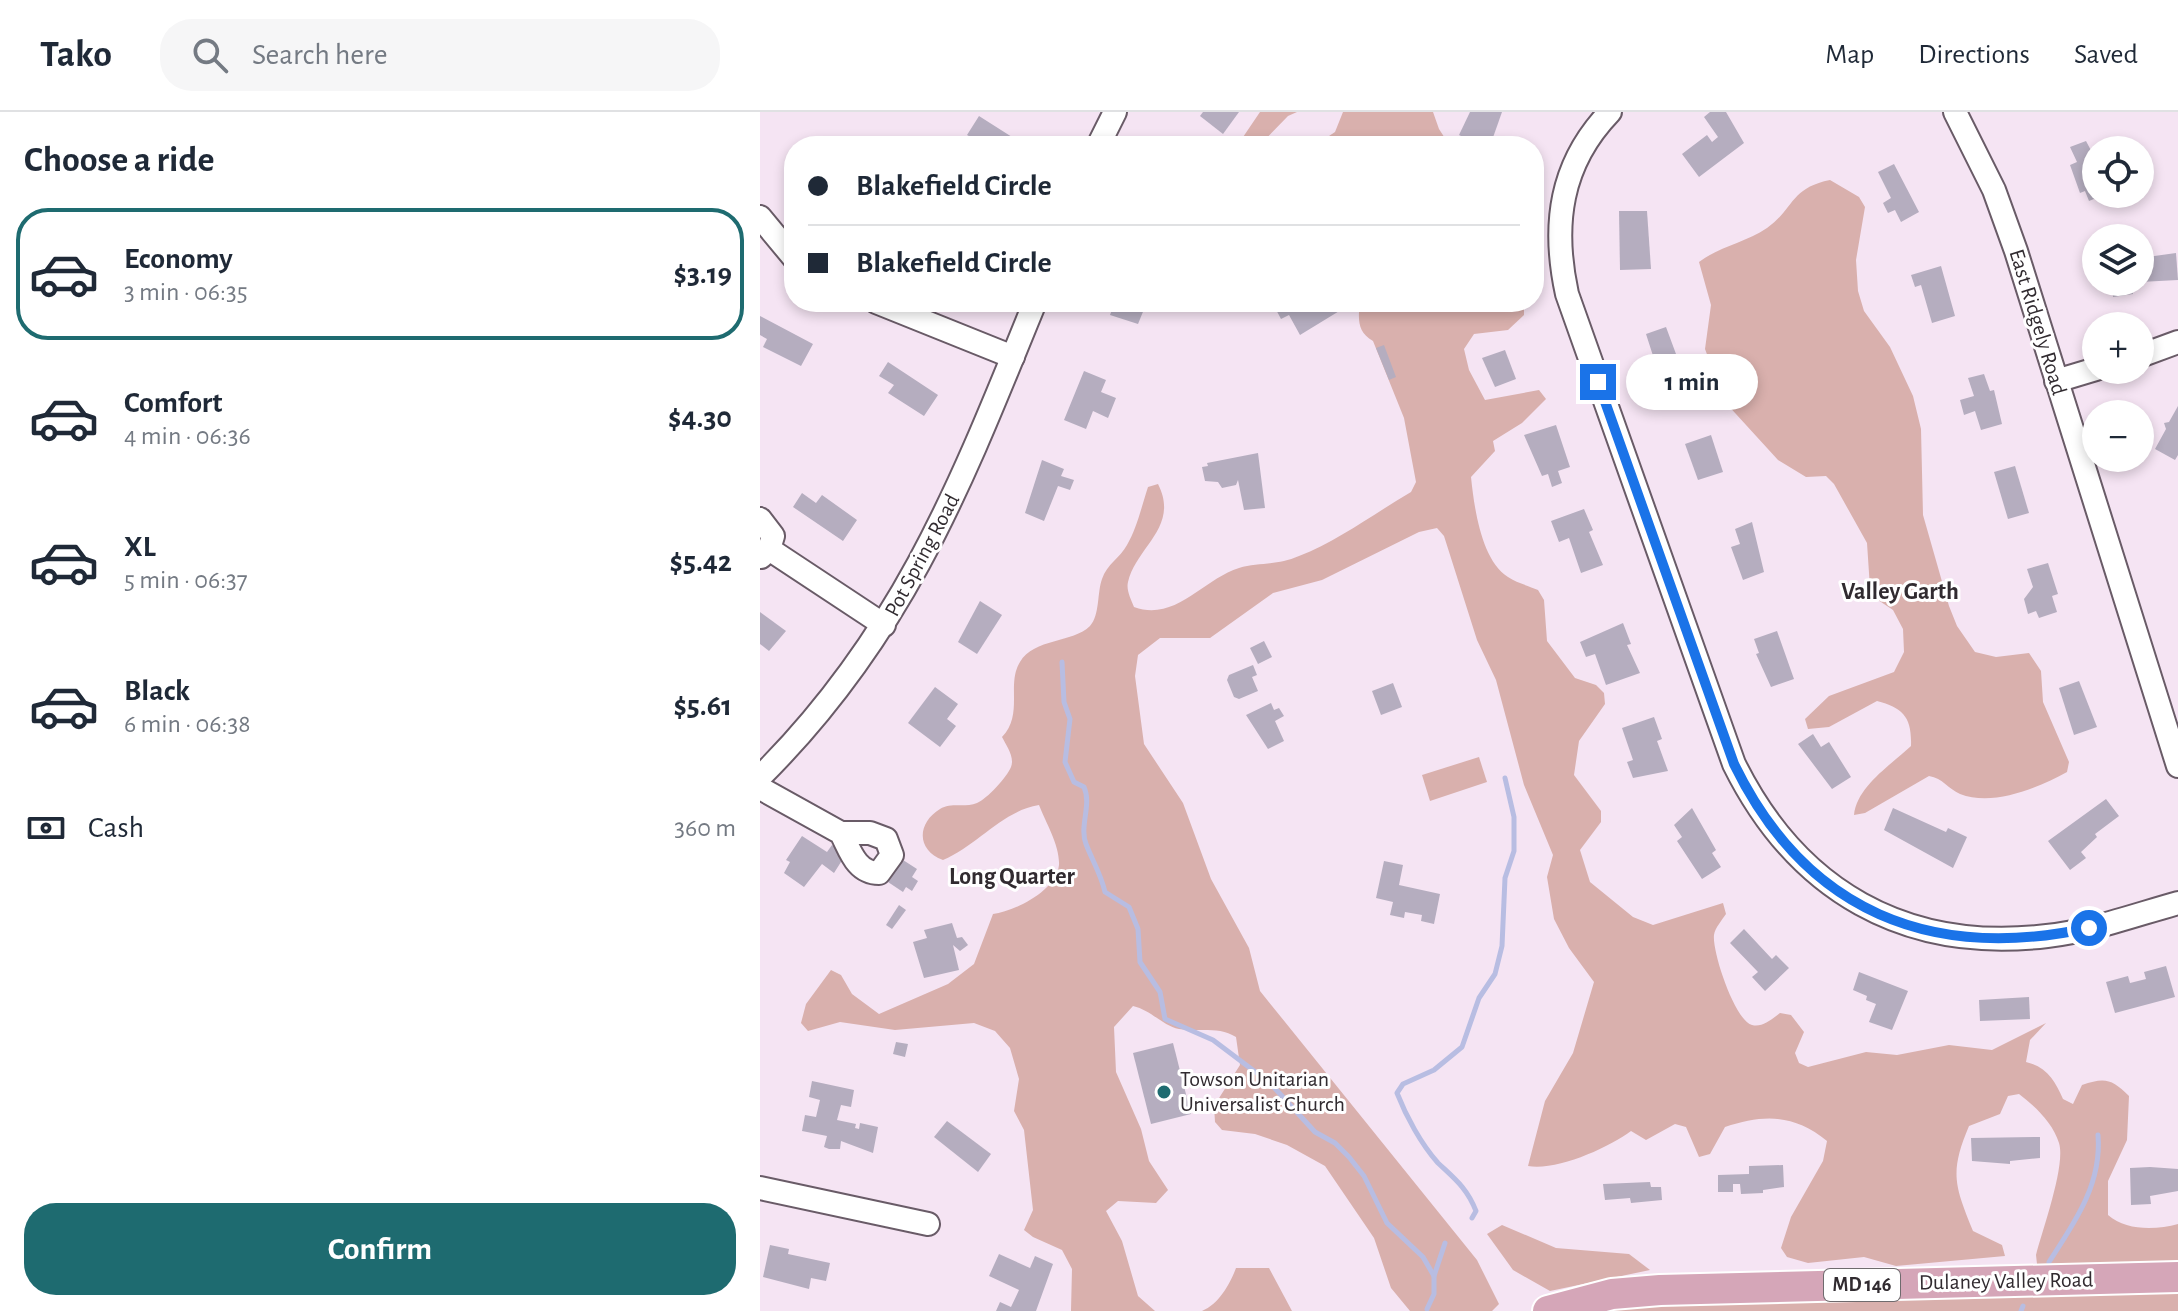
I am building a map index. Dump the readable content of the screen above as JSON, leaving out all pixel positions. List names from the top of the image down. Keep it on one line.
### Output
{"streets":{"main road":["Dulaney Valley Road","MD 146"],"street":["East Ridgely Road","Pot Spring Road"]},"districts":["Valley Garth","Long Quarter"],"places":["Towson Unitarian Universalist Church"],"page":{"header":"Tako","search":"Search here","nav":["Map","Directions","Saved"],"heading":"Choose a ride","map_buttons":["+","−"],"banner":["Blakefield Circle","Blakefield Circle"],"list":[{"name":"Economy","note":"3 min · 06:35","value":"$3.19"},{"name":"Comfort","note":"4 min · 06:36","value":"$4.30"},{"name":"XL","note":"5 min · 06:37","value":"$5.42"},{"name":"Black","note":"6 min · 06:38","value":"$5.61"}],"bubble":"1 min","pay":["Cash","360 m"],"buttons":"Confirm"}}
